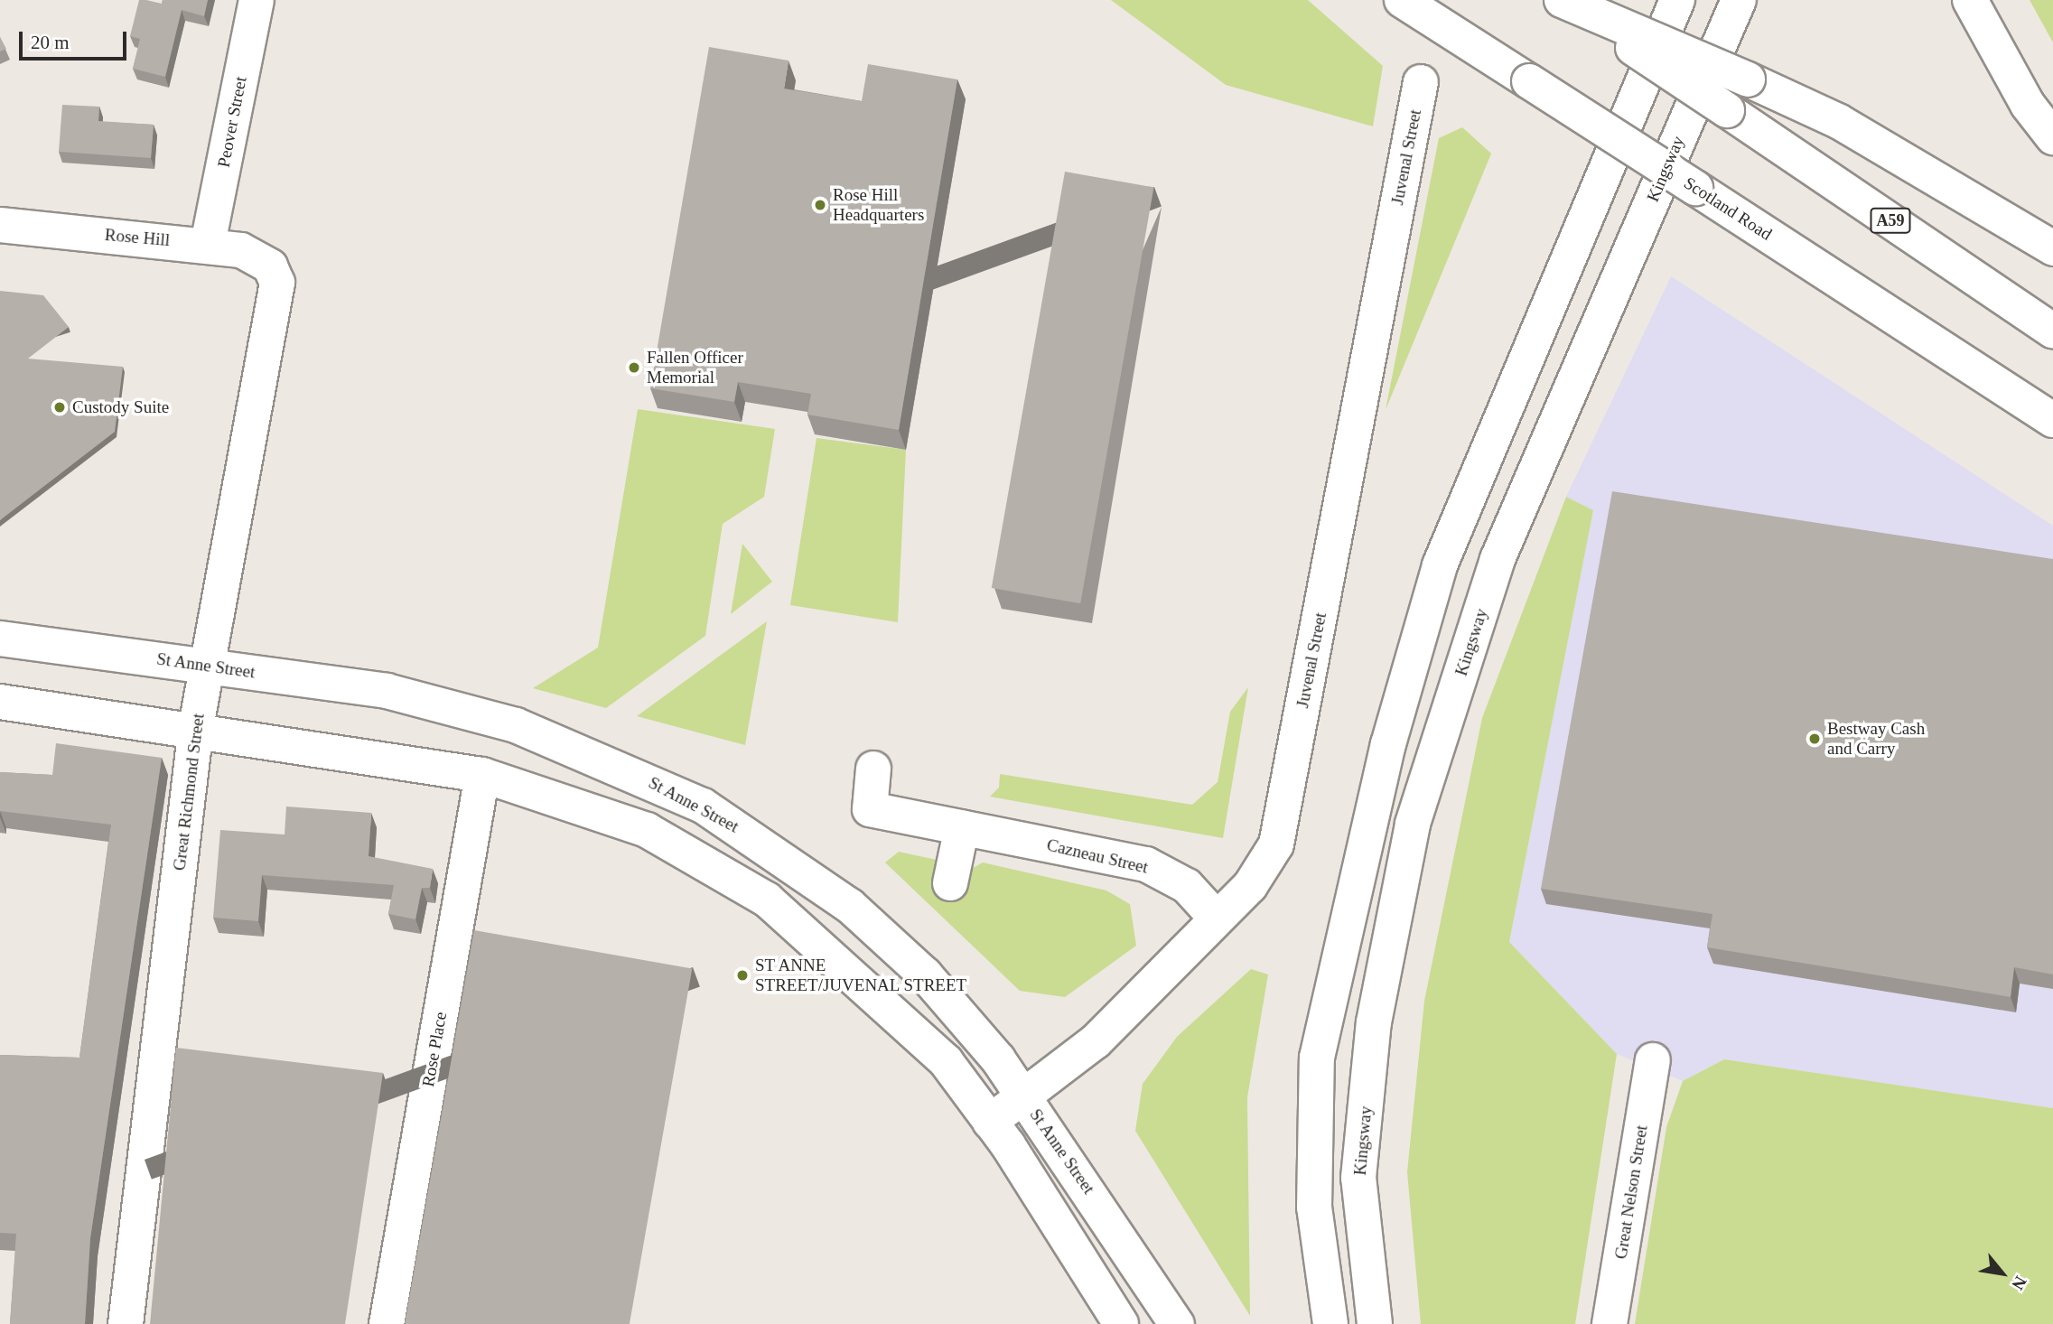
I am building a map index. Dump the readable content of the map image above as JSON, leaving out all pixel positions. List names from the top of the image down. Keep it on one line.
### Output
{"streets":{"main road":["Peover Street","Juvenal Street","Kingsway","Scotland Road","A59","Rose Hill","St Anne Street","Great Richmond Street","Cazneau Street","Rose Place","Great Nelson Street"]},"crossings":[["Peover Street","Rose Hill"],["Juvenal Street","St Anne Street"],["Juvenal Street","Cazneau Street"],["Rose Hill","Great Richmond Street"],["St Anne Street","Great Richmond Street"]],"places":["Rose Hill Headquarters","Fallen Officer Memorial","Custody Suite","Bestway Cash and Carry","ST ANNE STREET/JUVENAL STREET"],"scale_bar":"20 m","north":"bottom right"}
